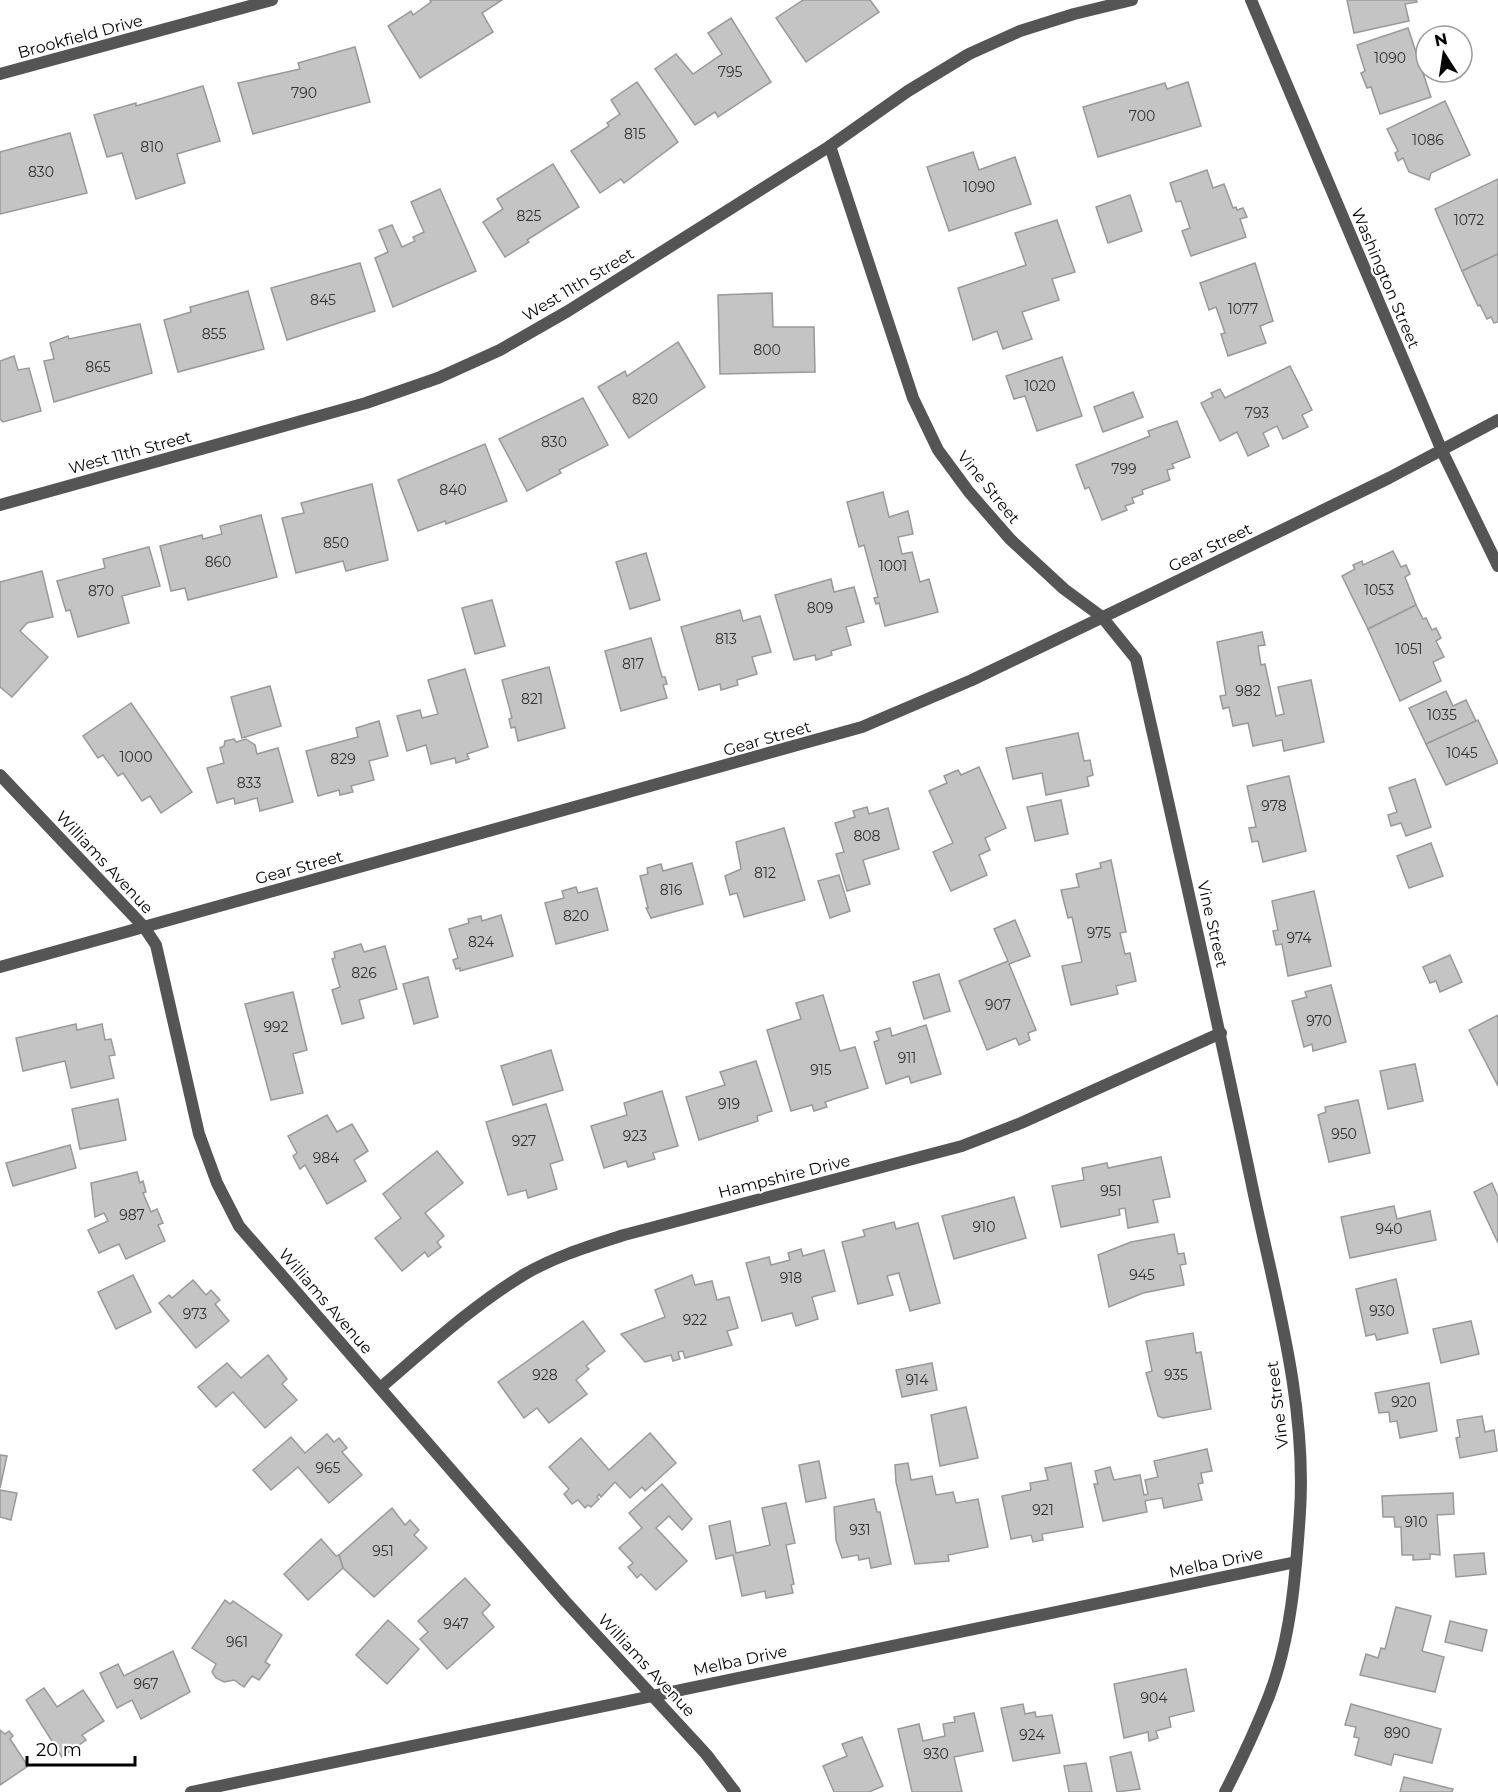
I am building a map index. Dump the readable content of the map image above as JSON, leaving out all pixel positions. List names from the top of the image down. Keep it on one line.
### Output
{"streets":{"street":["Brookfield Drive","Washington Street","West 11th Street","Vine Street","Gear Street","Williams Avenue","Hampshire Drive","Melba Drive"]},"crossings":[["Washington Street","Gear Street"],["West 11th Street","Vine Street"],["Vine Street","Gear Street"],["Vine Street","Hampshire Drive"],["Vine Street","Melba Drive"],["Gear Street","Williams Avenue"],["Williams Avenue","Hampshire Drive"],["Williams Avenue","Melba Drive"]],"house_numbers":["1090","795","790","700","815","1086","810","830","1090","825","1072","845","1077","855","800","865","1020","820","793","830","799","840","850","860","1001","1053","870","809","813","1051","817","982","821","1035","1045","1000","829","833","978","808","812","816","820","975","974","824","826","907","970","992","911","915","919","950","923","927","984","951","987","910","940","945","918","930","973","922","928","935","914","920","965","921","910","931","951","947","961","967","904","890","924","930"],"scale_bar":"20 m","north":"top"}
